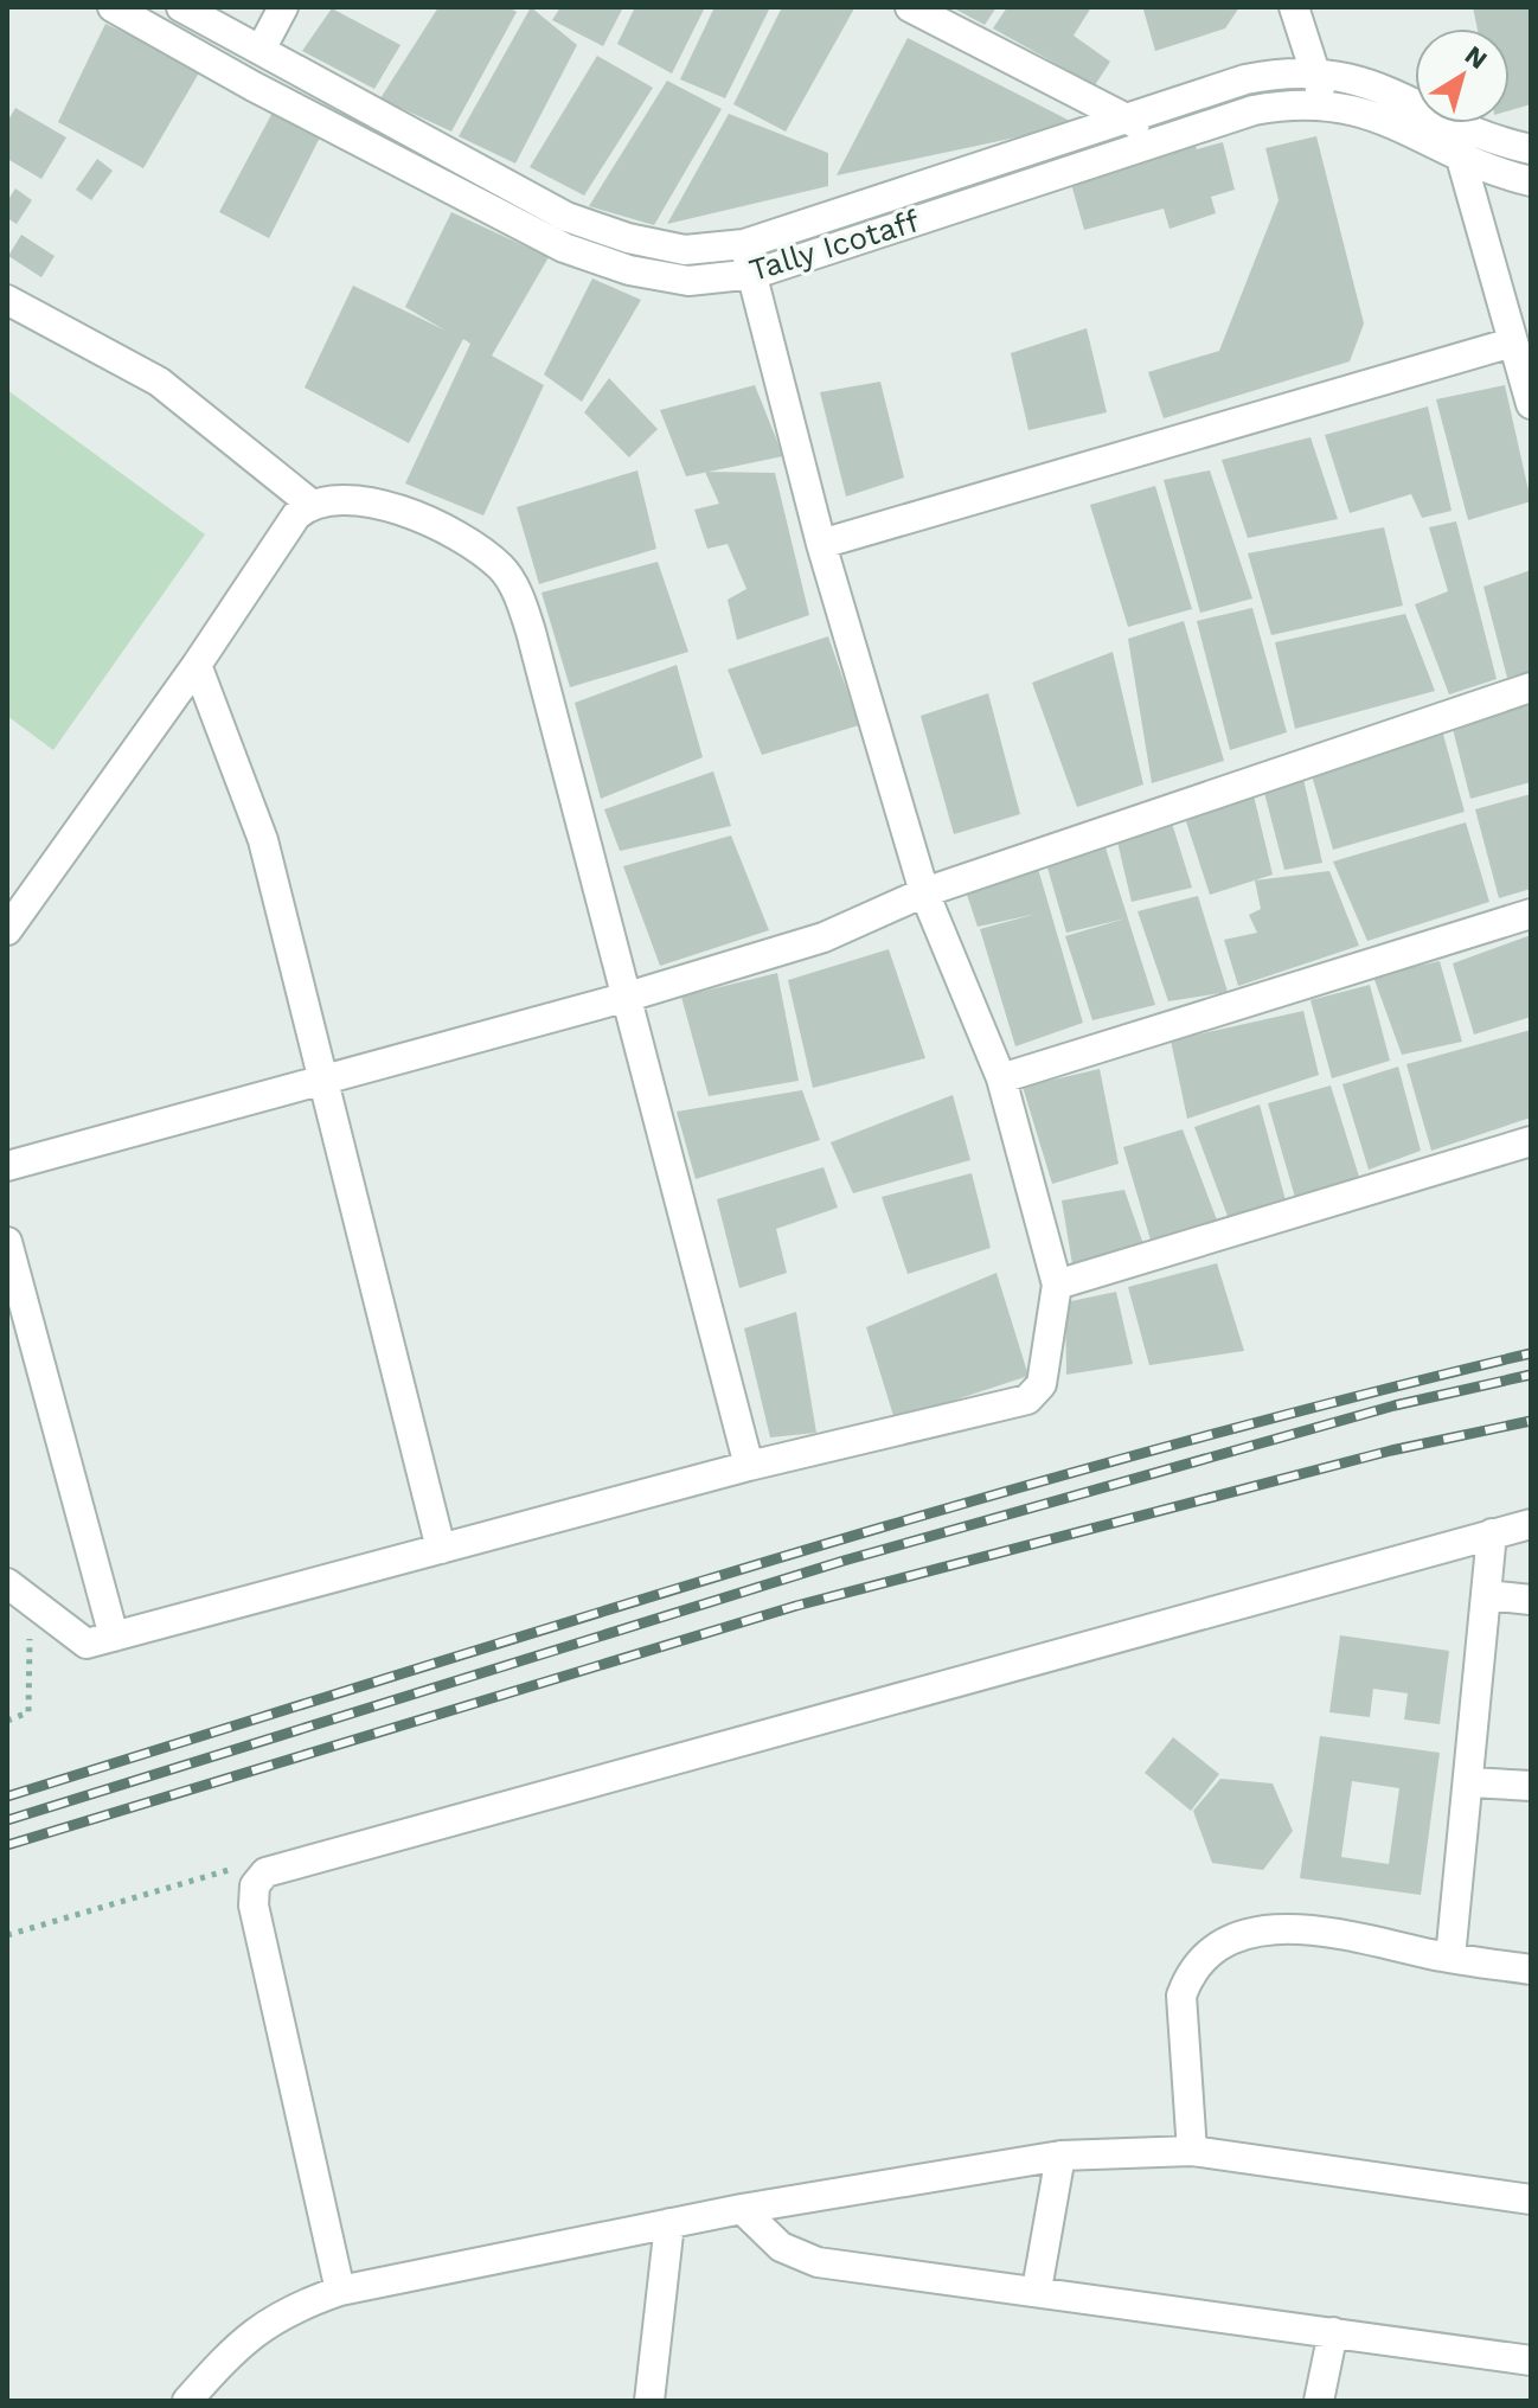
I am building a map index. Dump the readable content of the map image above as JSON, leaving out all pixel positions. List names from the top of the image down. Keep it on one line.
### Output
{"streets":{"street":["Tally Icotaff"]},"north":"top right"}
